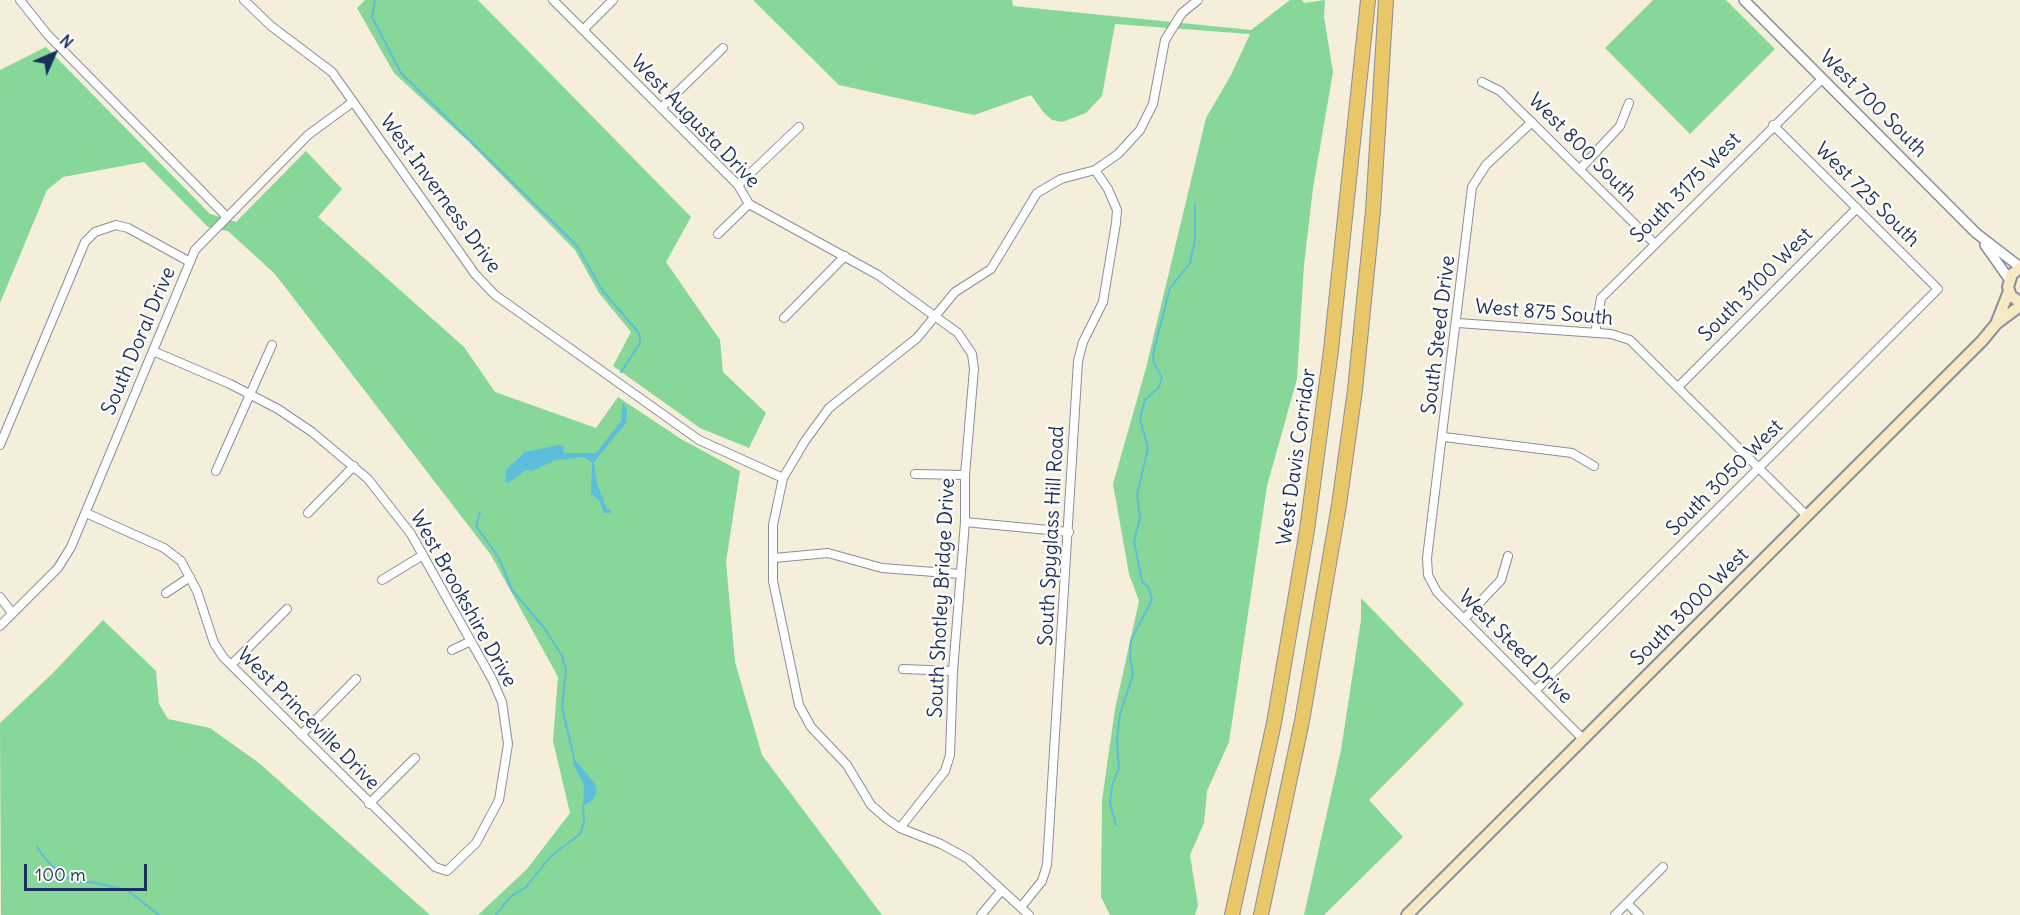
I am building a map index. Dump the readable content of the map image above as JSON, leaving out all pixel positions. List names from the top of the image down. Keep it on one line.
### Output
{"streets":{"highway":["West Davis Corridor"],"main road":["South 3000 West"],"street":["West 700 South","West Augusta Drive","West 800 South","South 3175 West","West Inverness Drive","West 725 South","South 3100 West","West 875 South","South Steed Drive","South Doral Drive","South 3050 West","South Spyglass Hill Road","South Shotley Bridge Drive","West Brookshire Drive","West Steed Drive","West Princeville Drive"]},"crossings":[["West 700 South","South 3175 West"],["West Augusta Drive","South Shotley Bridge Drive"],["West 800 South","South 3175 West"],["West 800 South","South Steed Drive"],["South 3175 West","West 725 South"],["South 3175 West","West 875 South"],["West Inverness Drive","South Doral Drive"],["West 725 South","South 3100 West"],["West 725 South","South 3050 West"],["South 3100 West","West 875 South"],["West 875 South","South Steed Drive"],["West 875 South","South 3050 West"],["West 875 South","South 3000 West"],["South Steed Drive","West Steed Drive"],["South Doral Drive","West Brookshire Drive"],["South Doral Drive","West Princeville Drive"],["South 3050 West","West Steed Drive"],["West Brookshire Drive","West Princeville Drive"],["South 3000 West","West Steed Drive"]],"scale_bar":"100 m","north":"top right"}
